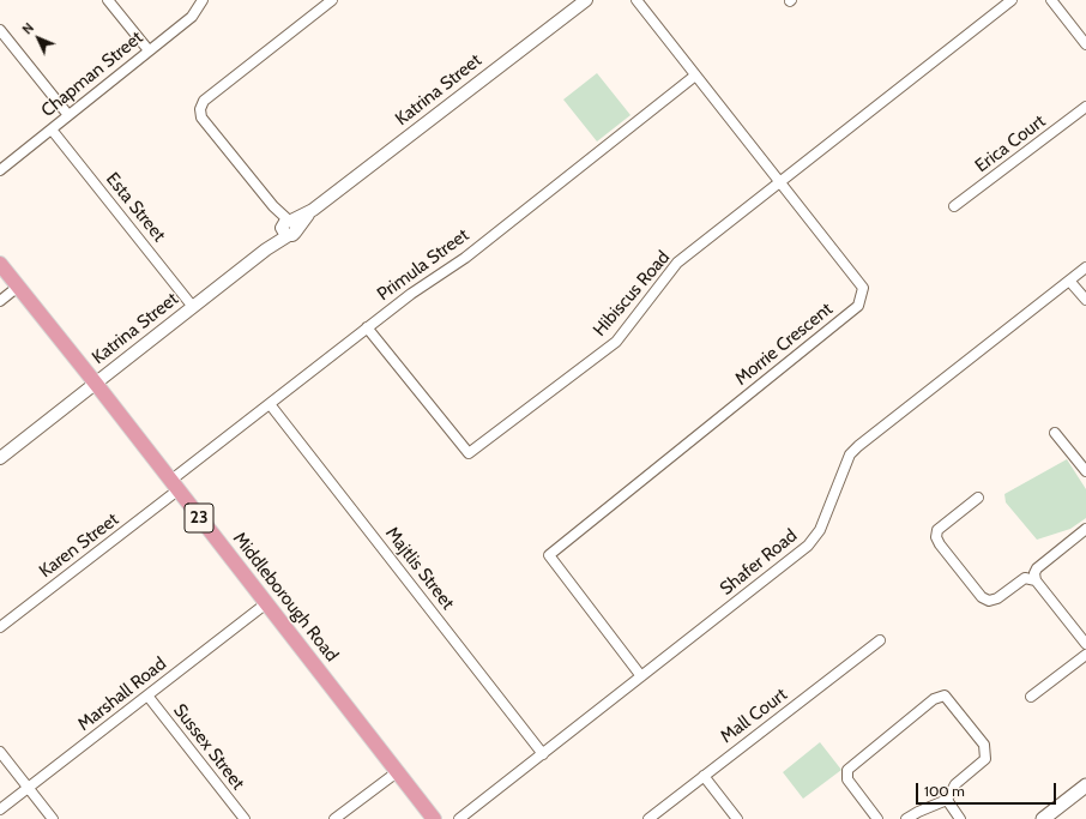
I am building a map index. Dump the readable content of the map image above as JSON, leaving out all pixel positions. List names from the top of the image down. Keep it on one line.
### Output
{"streets":{"main road":["23","Middleborough Road"],"street":["Chapman Street","Katrina Street","Erica Court","Esta Street","Primula Street","Hibiscus Road","Morrie Crescent","Karen Street","Shafer Road","Majtlis Street","Marshall Road","Mall Court","Sussex Street"]},"crossings":[["Chapman Street","Esta Street"],["Katrina Street","Esta Street"],["Katrina Street","Middleborough Road"],["Primula Street","Hibiscus Road"],["Primula Street","Morrie Crescent"],["Primula Street","Karen Street"],["Primula Street","Majtlis Street"],["Primula Street","Middleborough Road"],["Hibiscus Road","Morrie Crescent"],["Morrie Crescent","Shafer Road"],["Karen Street","Middleborough Road"],["Shafer Road","Majtlis Street"],["Middleborough Road","Marshall Road"],["Marshall Road","Sussex Street"]],"scale_bar":"100 m","north":"top left"}
